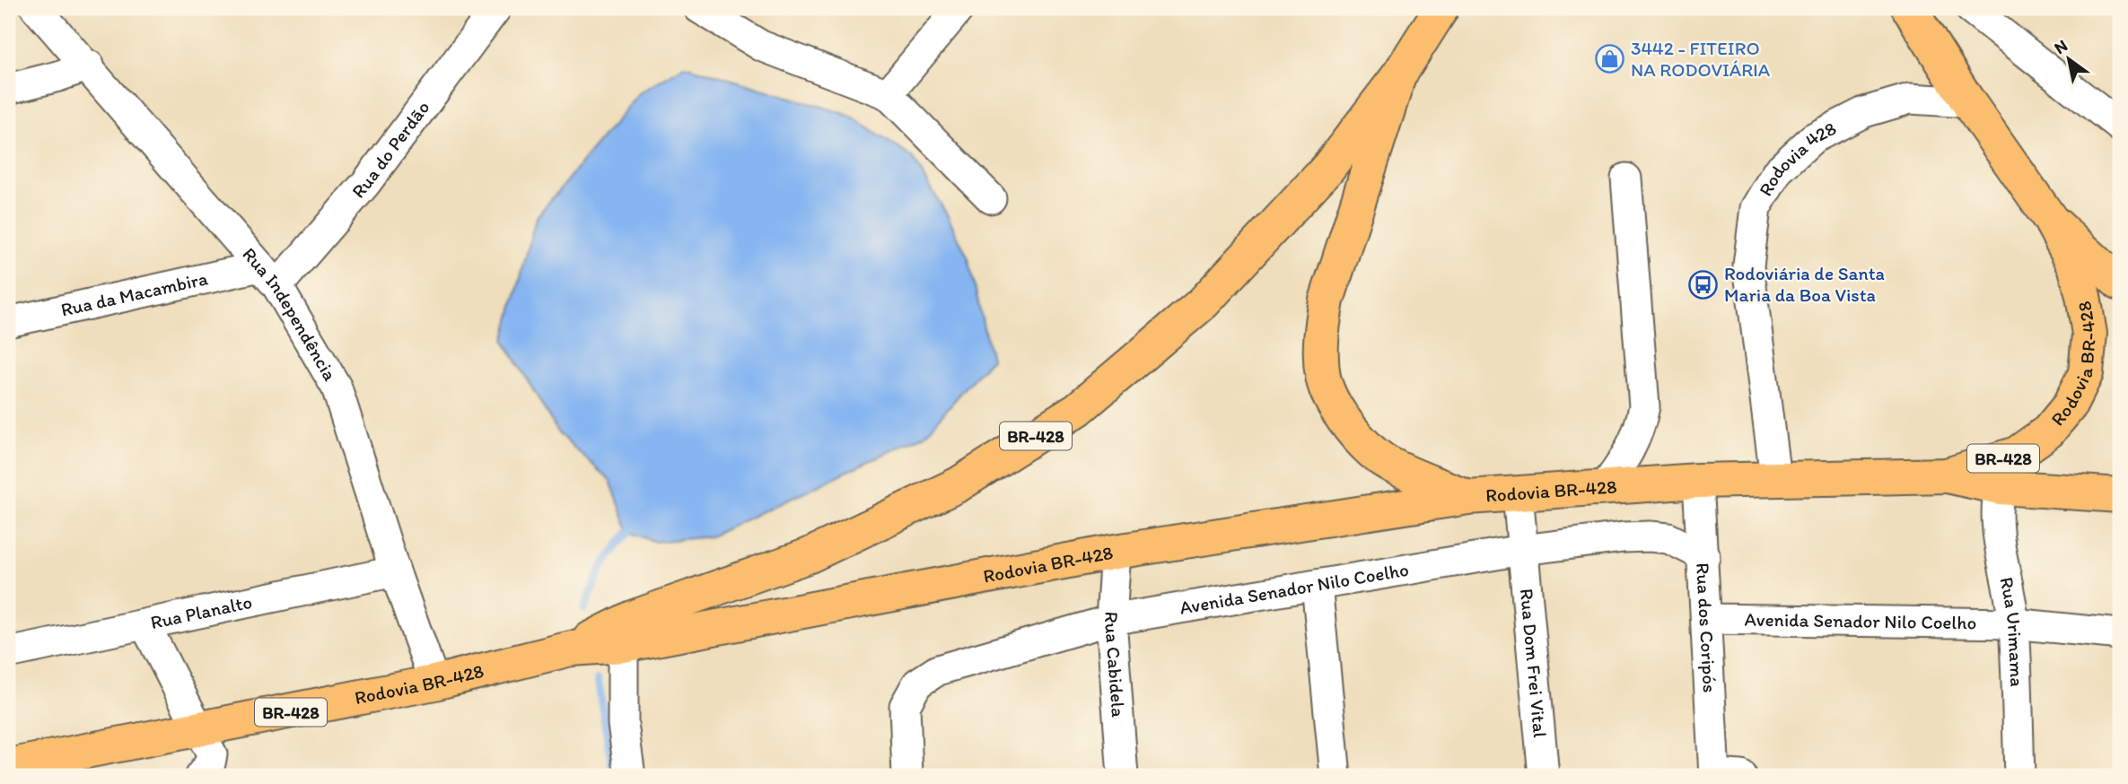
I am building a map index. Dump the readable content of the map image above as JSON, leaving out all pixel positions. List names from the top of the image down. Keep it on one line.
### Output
{"streets":{"main road":["Rodovia BR-428","BR-428"],"street":["Rua do Perdão","Rodovia 428","Rua da Macambira","Rua Independência","Avenida Senador Nilo Coelho","Rua Planalto","Rua dos Coripós","Rua Urimama","Rua Dom Frei Vital","Rua Cabidela"]},"crossings":[["Rua do Perdão","Rua da Macambira"],["Rua do Perdão","Rua Independência"],["Rodovia 428","Rodovia BR-428"],["Rua da Macambira","Rua Independência"],["Rua Independência","Rodovia BR-428"],["Rua Independência","Rua Planalto"],["Rodovia BR-428","BR-428"],["Rodovia BR-428","Rua dos Coripós"],["Rodovia BR-428","Rua Dom Frei Vital"],["Rodovia BR-428","Rua Cabidela"],["Avenida Senador Nilo Coelho","Rua dos Coripós"],["Avenida Senador Nilo Coelho","Rua Urimama"],["Avenida Senador Nilo Coelho","Rua Dom Frei Vital"],["Avenida Senador Nilo Coelho","Rua Cabidela"]],"places":{"shop":["3442 - FITEIRO NA RODOVIÁRIA"],"bus stop":["Rodoviária de Santa Maria da Boa Vista"]},"north":"top left"}
